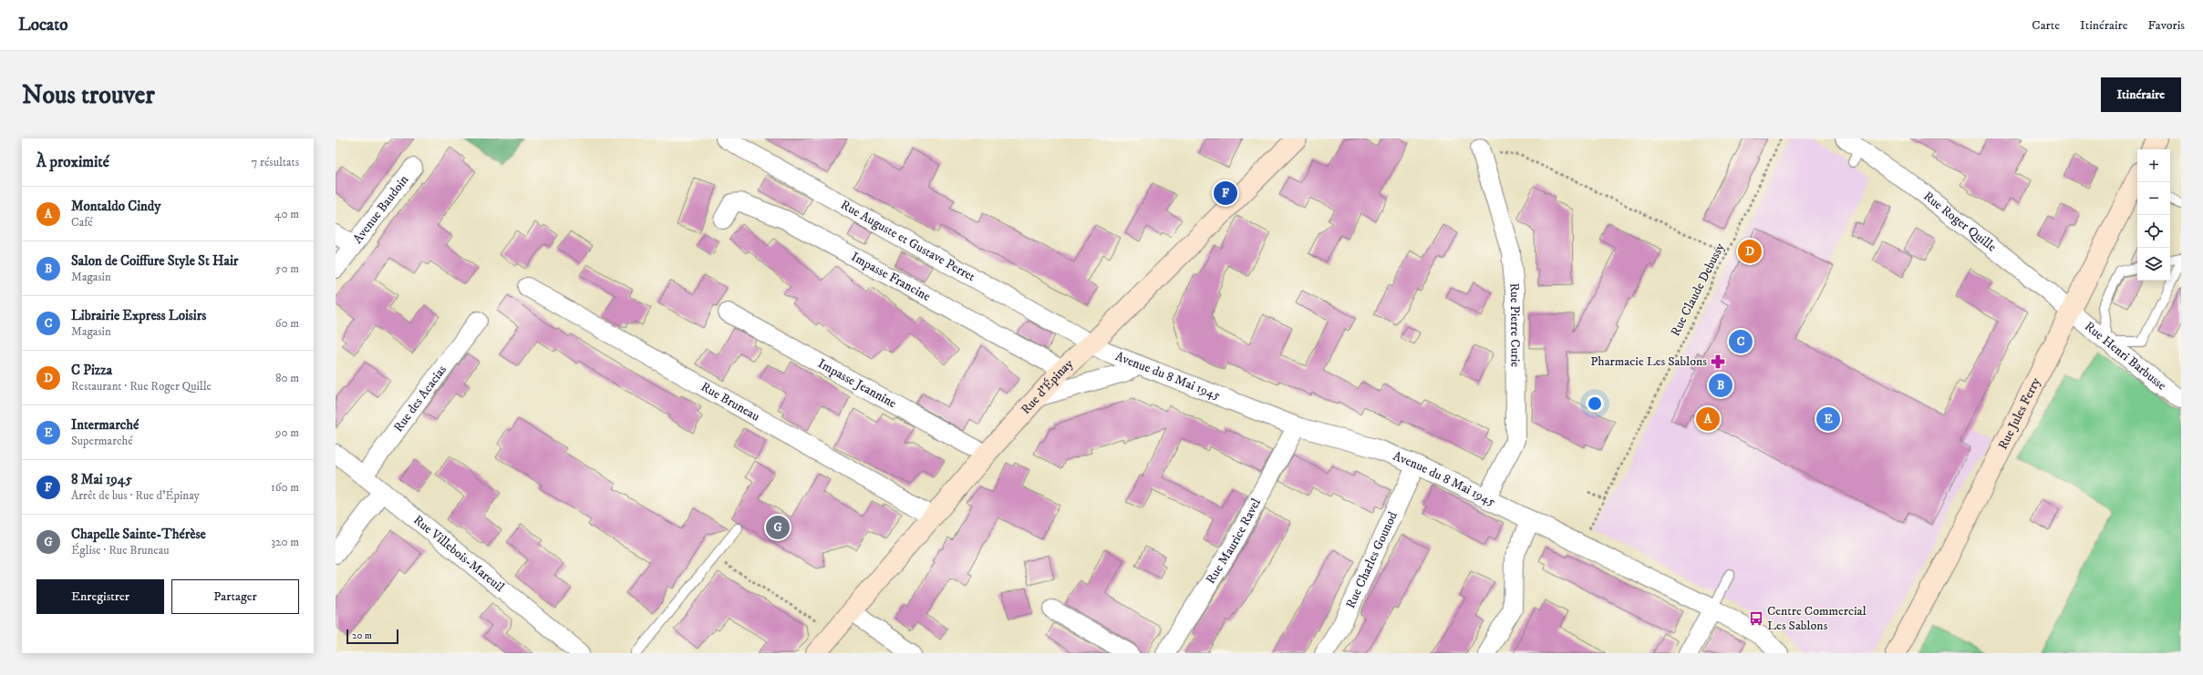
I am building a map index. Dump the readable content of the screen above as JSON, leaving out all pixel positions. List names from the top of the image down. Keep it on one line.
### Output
{"streets":{"main road":["Rue d'Épinay","Rue Jules Ferry"],"street":["Avenue Baudoin","Rue Roger Quille","Rue Auguste et Gustave Perret","Impasse Francine","Rue Pierre Curie","Rue Henri Barbusse","Avenue du 8 Mai 1945","Impasse Jeannine","Rue des Acacias","Rue Bruneau","Rue Maurice Ravel","Rue Villebois-Mareuil","Rue Charles Gounod"],"path":["Rue Claude Debussy"]},"crossings":[["Rue Roger Quille","Rue Henri Barbusse"],["Rue Roger Quille","Rue Jules Ferry"],["Rue Auguste et Gustave Perret","Avenue du 8 Mai 1945"],["Rue Auguste et Gustave Perret","Rue d'Épinay"],["Impasse Francine","Rue d'Épinay"],["Rue Claude Debussy","Avenue du 8 Mai 1945"],["Rue Pierre Curie","Avenue du 8 Mai 1945"],["Rue Henri Barbusse","Rue Jules Ferry"],["Avenue du 8 Mai 1945","Rue d'Épinay"],["Avenue du 8 Mai 1945","Rue Maurice Ravel"],["Avenue du 8 Mai 1945","Rue Charles Gounod"],["Impasse Jeannine","Rue d'Épinay"],["Rue d'Épinay","Rue Bruneau"],["Rue des Acacias","Rue Villebois-Mareuil"]],"places":{"pharmacy":["Pharmacie Les Sablons"],"bus stop":["Centre Commercial Les Sablons"]},"scale_bar":"20 m","page":{"header":"Locato","nav":["Carte","Itinéraire","Favoris"],"buttons":["Itinéraire",["Enregistrer","Partager"]],"title":"Nous trouver","heading":["À proximité","7 résultats"],"map_buttons":["+","−"],"pins":["F","D","C","B","A","E","G"],"list":[{"mark":"A","name":"Montaldo Cindy","note":"Café","value":"40 m"},{"mark":"B","name":"Salon de Coiffure Style St Hair","note":"Magasin","value":"50 m"},{"mark":"C","name":"Librairie Express Loisirs","note":"Magasin","value":"60 m"},{"mark":"D","name":"C Pizza","note":"Restaurant · Rue Roger Quille","value":"80 m"},{"mark":"E","name":"Intermarché","note":"Supermarché","value":"90 m"},{"mark":"F","name":"8 Mai 1945","note":"Arrêt de bus · Rue d'Épinay","value":"160 m"},{"mark":"G","name":"Chapelle Sainte-Thérèse","note":"Église · Rue Bruneau","value":"320 m"}],"scale":"20 m"}}
